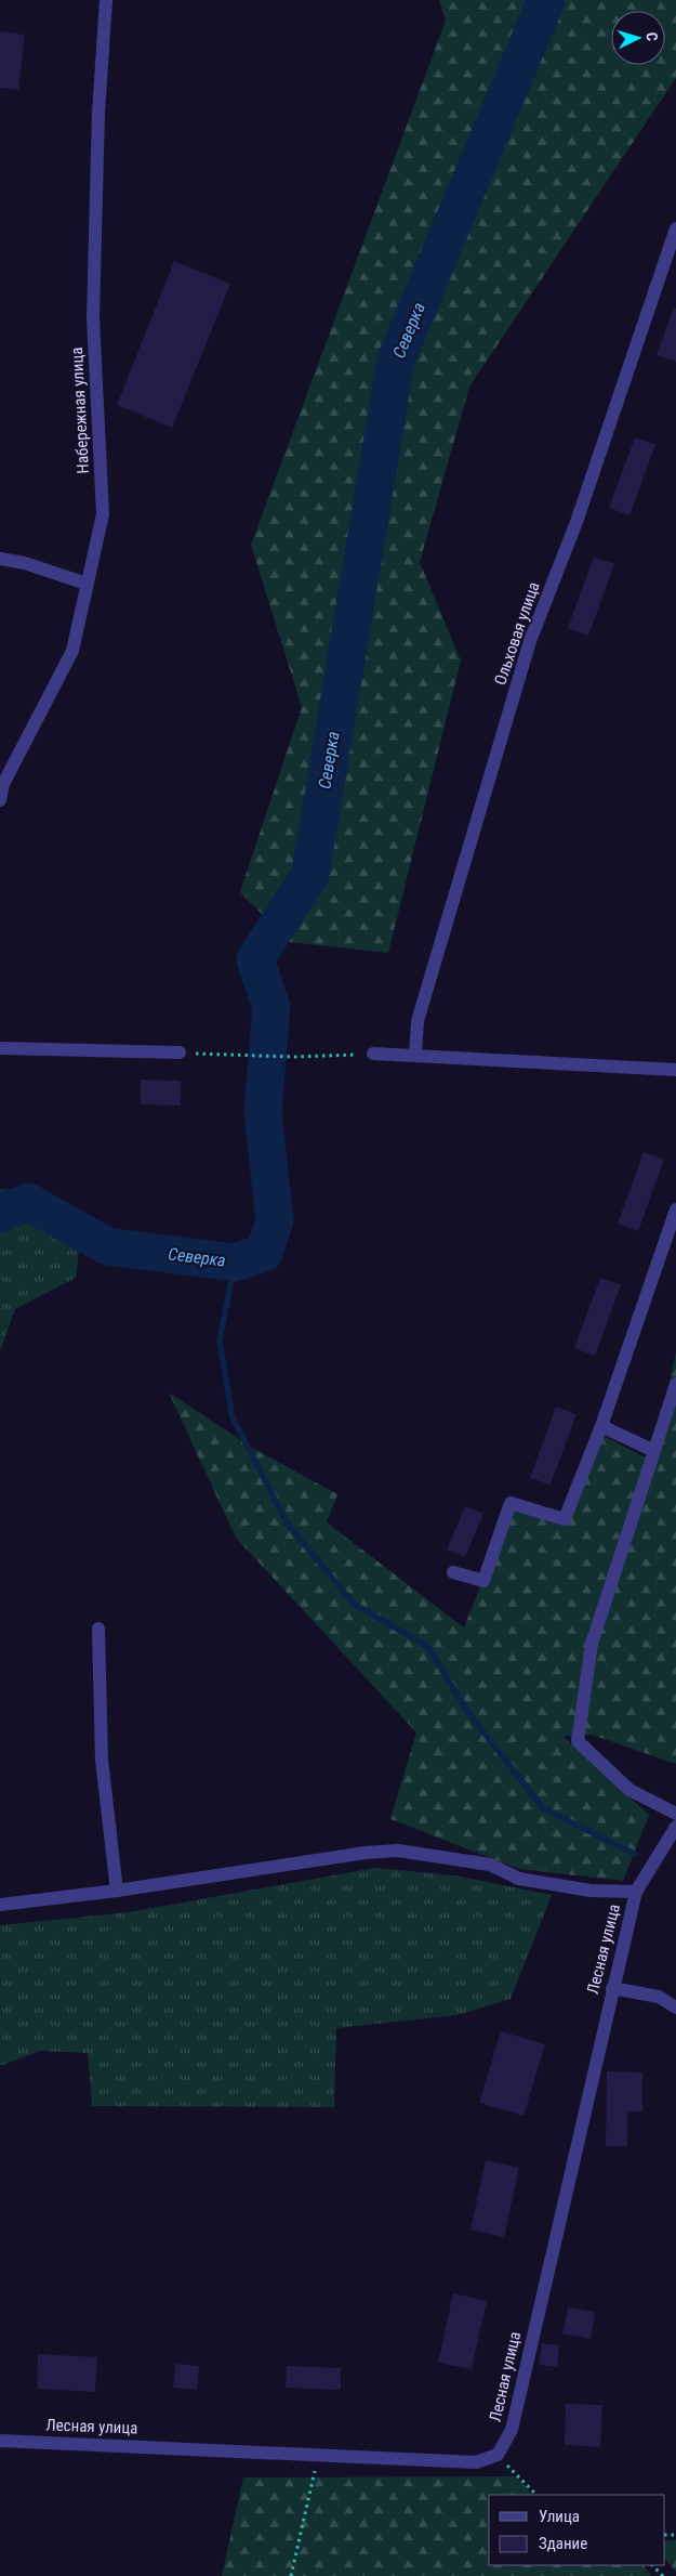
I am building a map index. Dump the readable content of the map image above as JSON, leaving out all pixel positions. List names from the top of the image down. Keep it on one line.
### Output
{"streets":{"street":["Набережная улица","Ольховая улица","Лесная улица"]},"water":["Северка"],"legend":["Улица","Здание"],"north":"right"}
